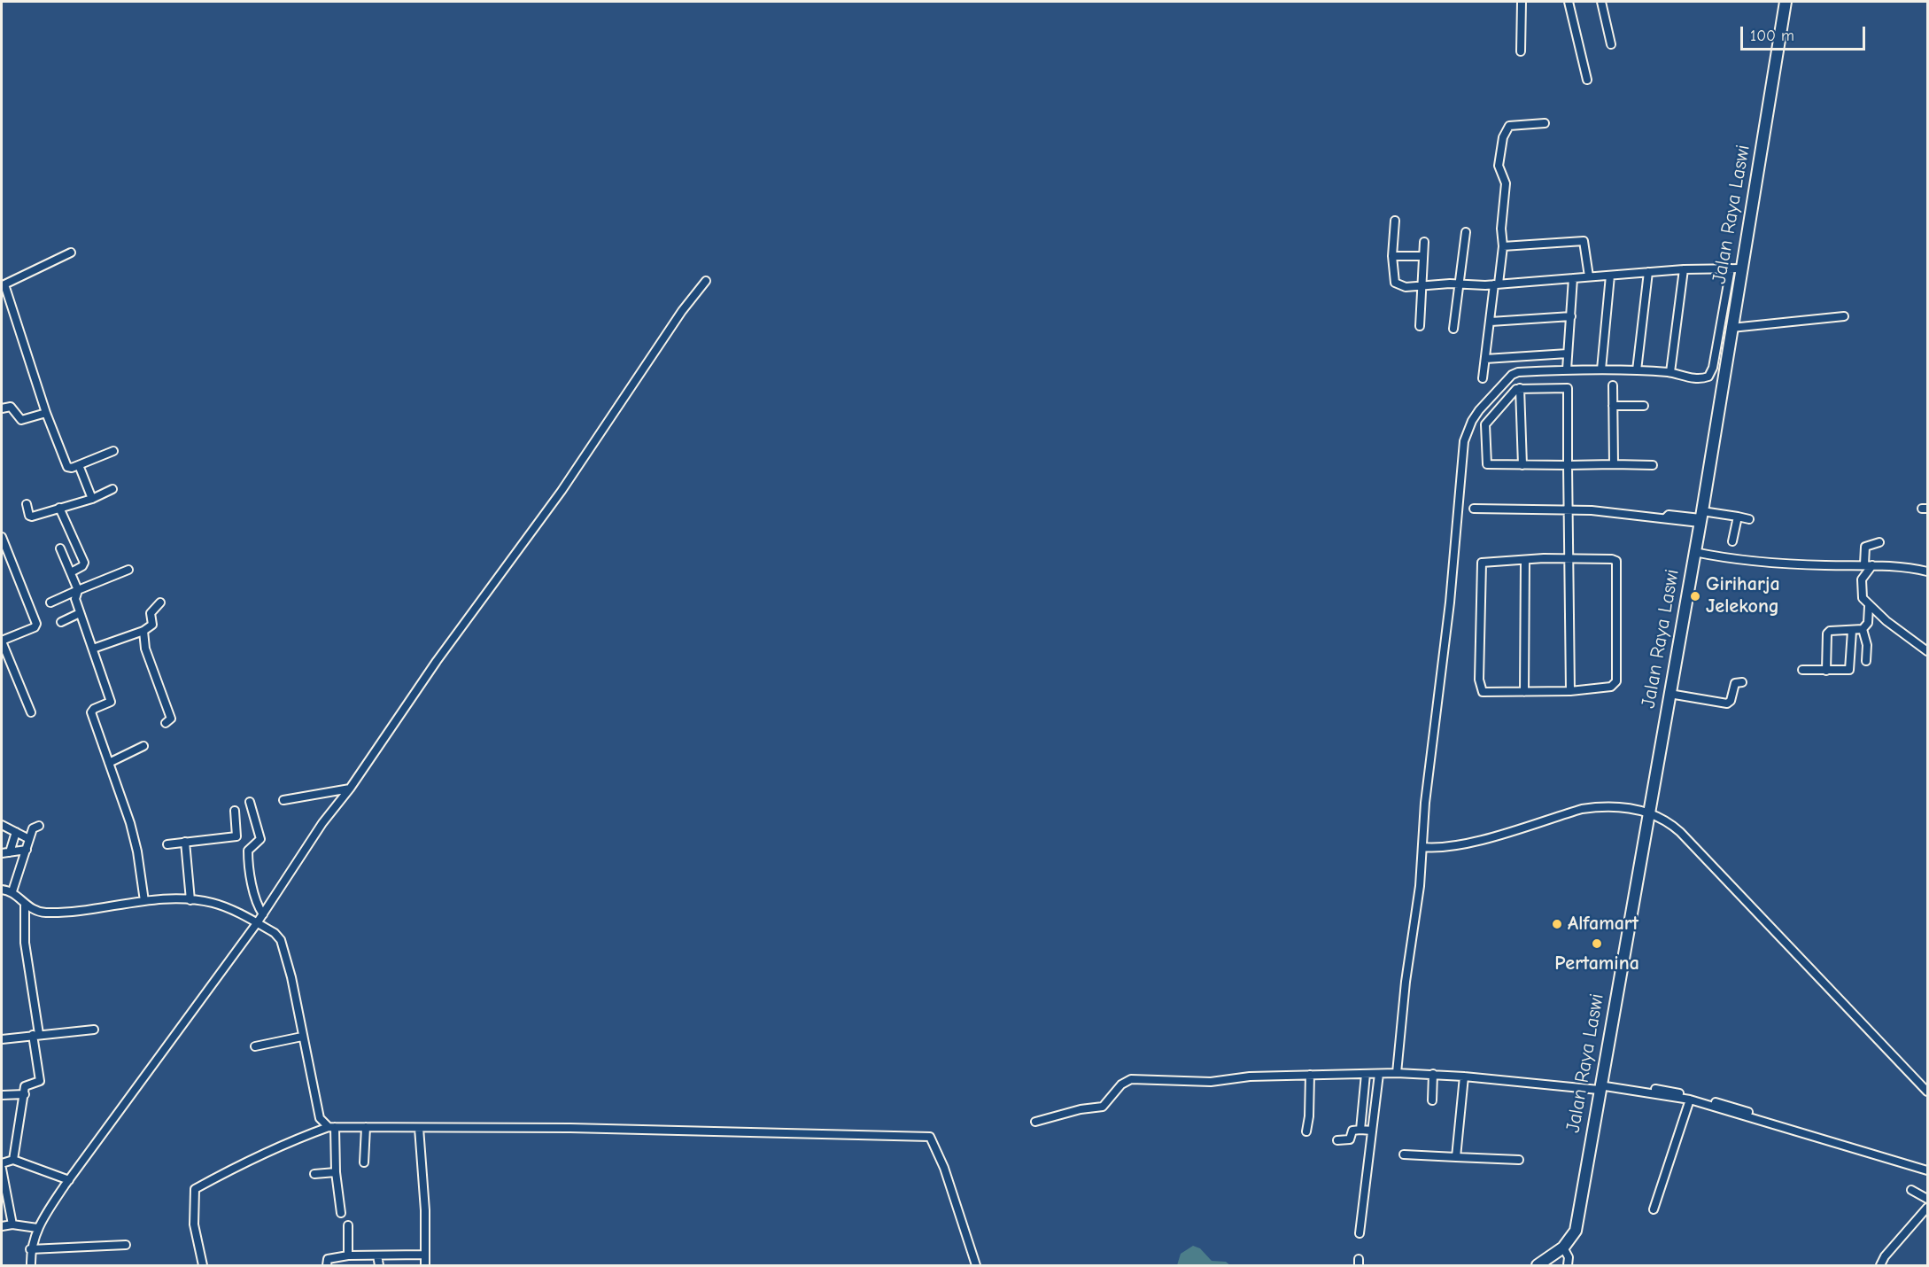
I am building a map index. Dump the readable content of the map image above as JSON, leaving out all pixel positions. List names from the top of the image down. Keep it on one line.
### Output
{"streets":{"main road":["Jalan Raya Laswi"]},"places":["Giriharja Jelekong","Alfamart","Pertamina"],"scale_bar":"100 m"}
